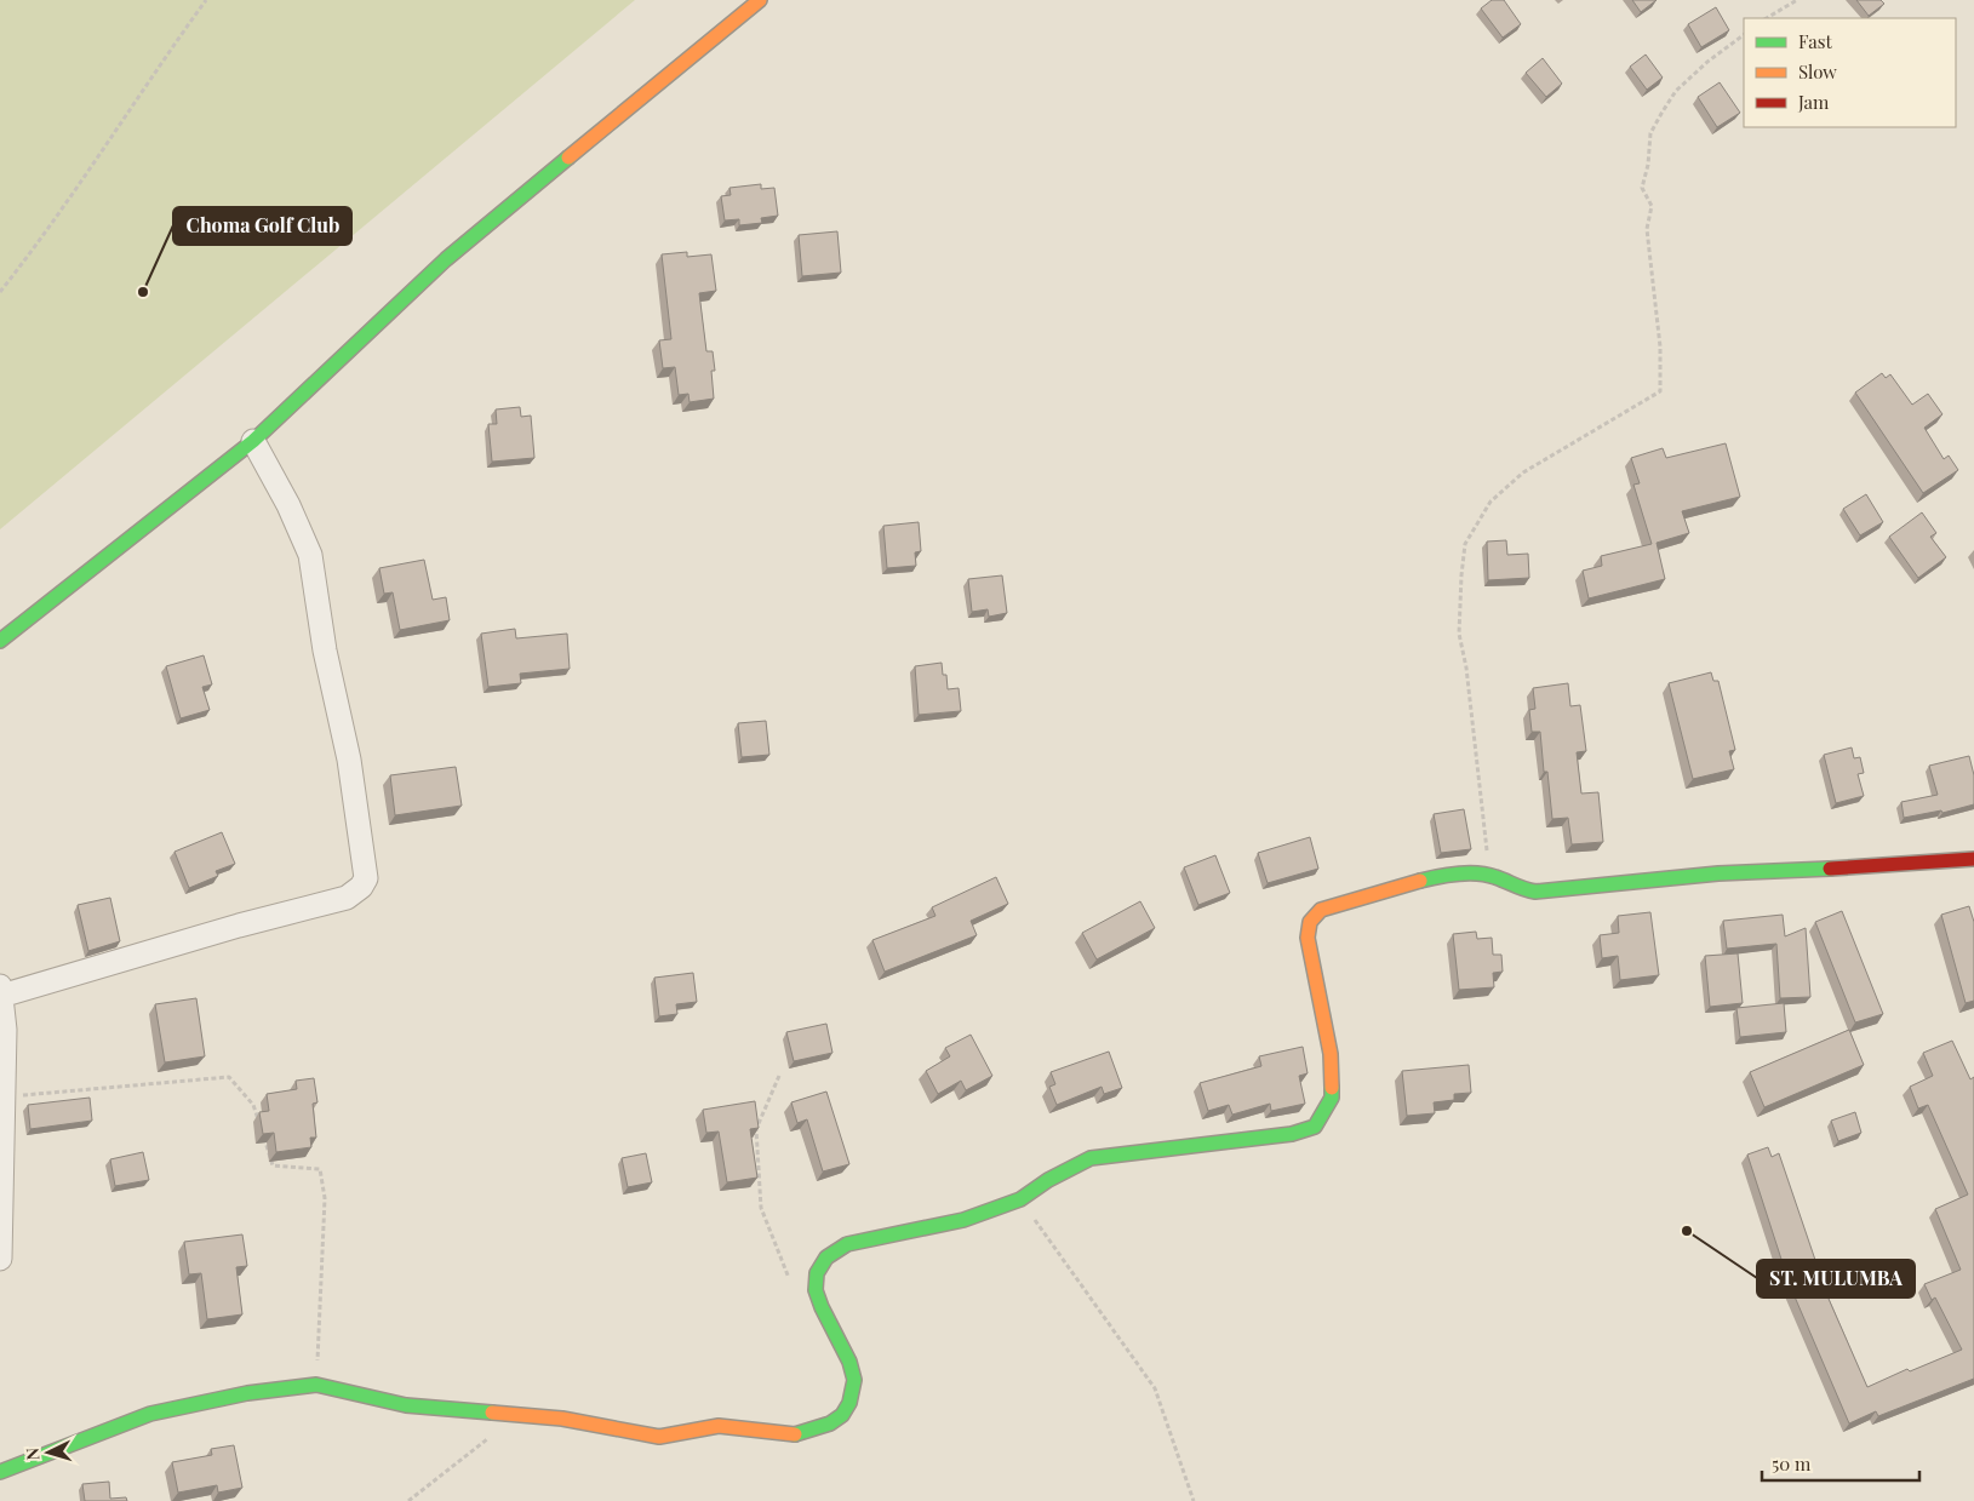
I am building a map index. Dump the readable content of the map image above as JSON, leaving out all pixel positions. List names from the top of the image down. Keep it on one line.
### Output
{"places":["Choma Golf Club","ST. MULUMBA"],"legend":["Fast","Slow","Jam"],"scale_bar":"50 m","north":"left"}
